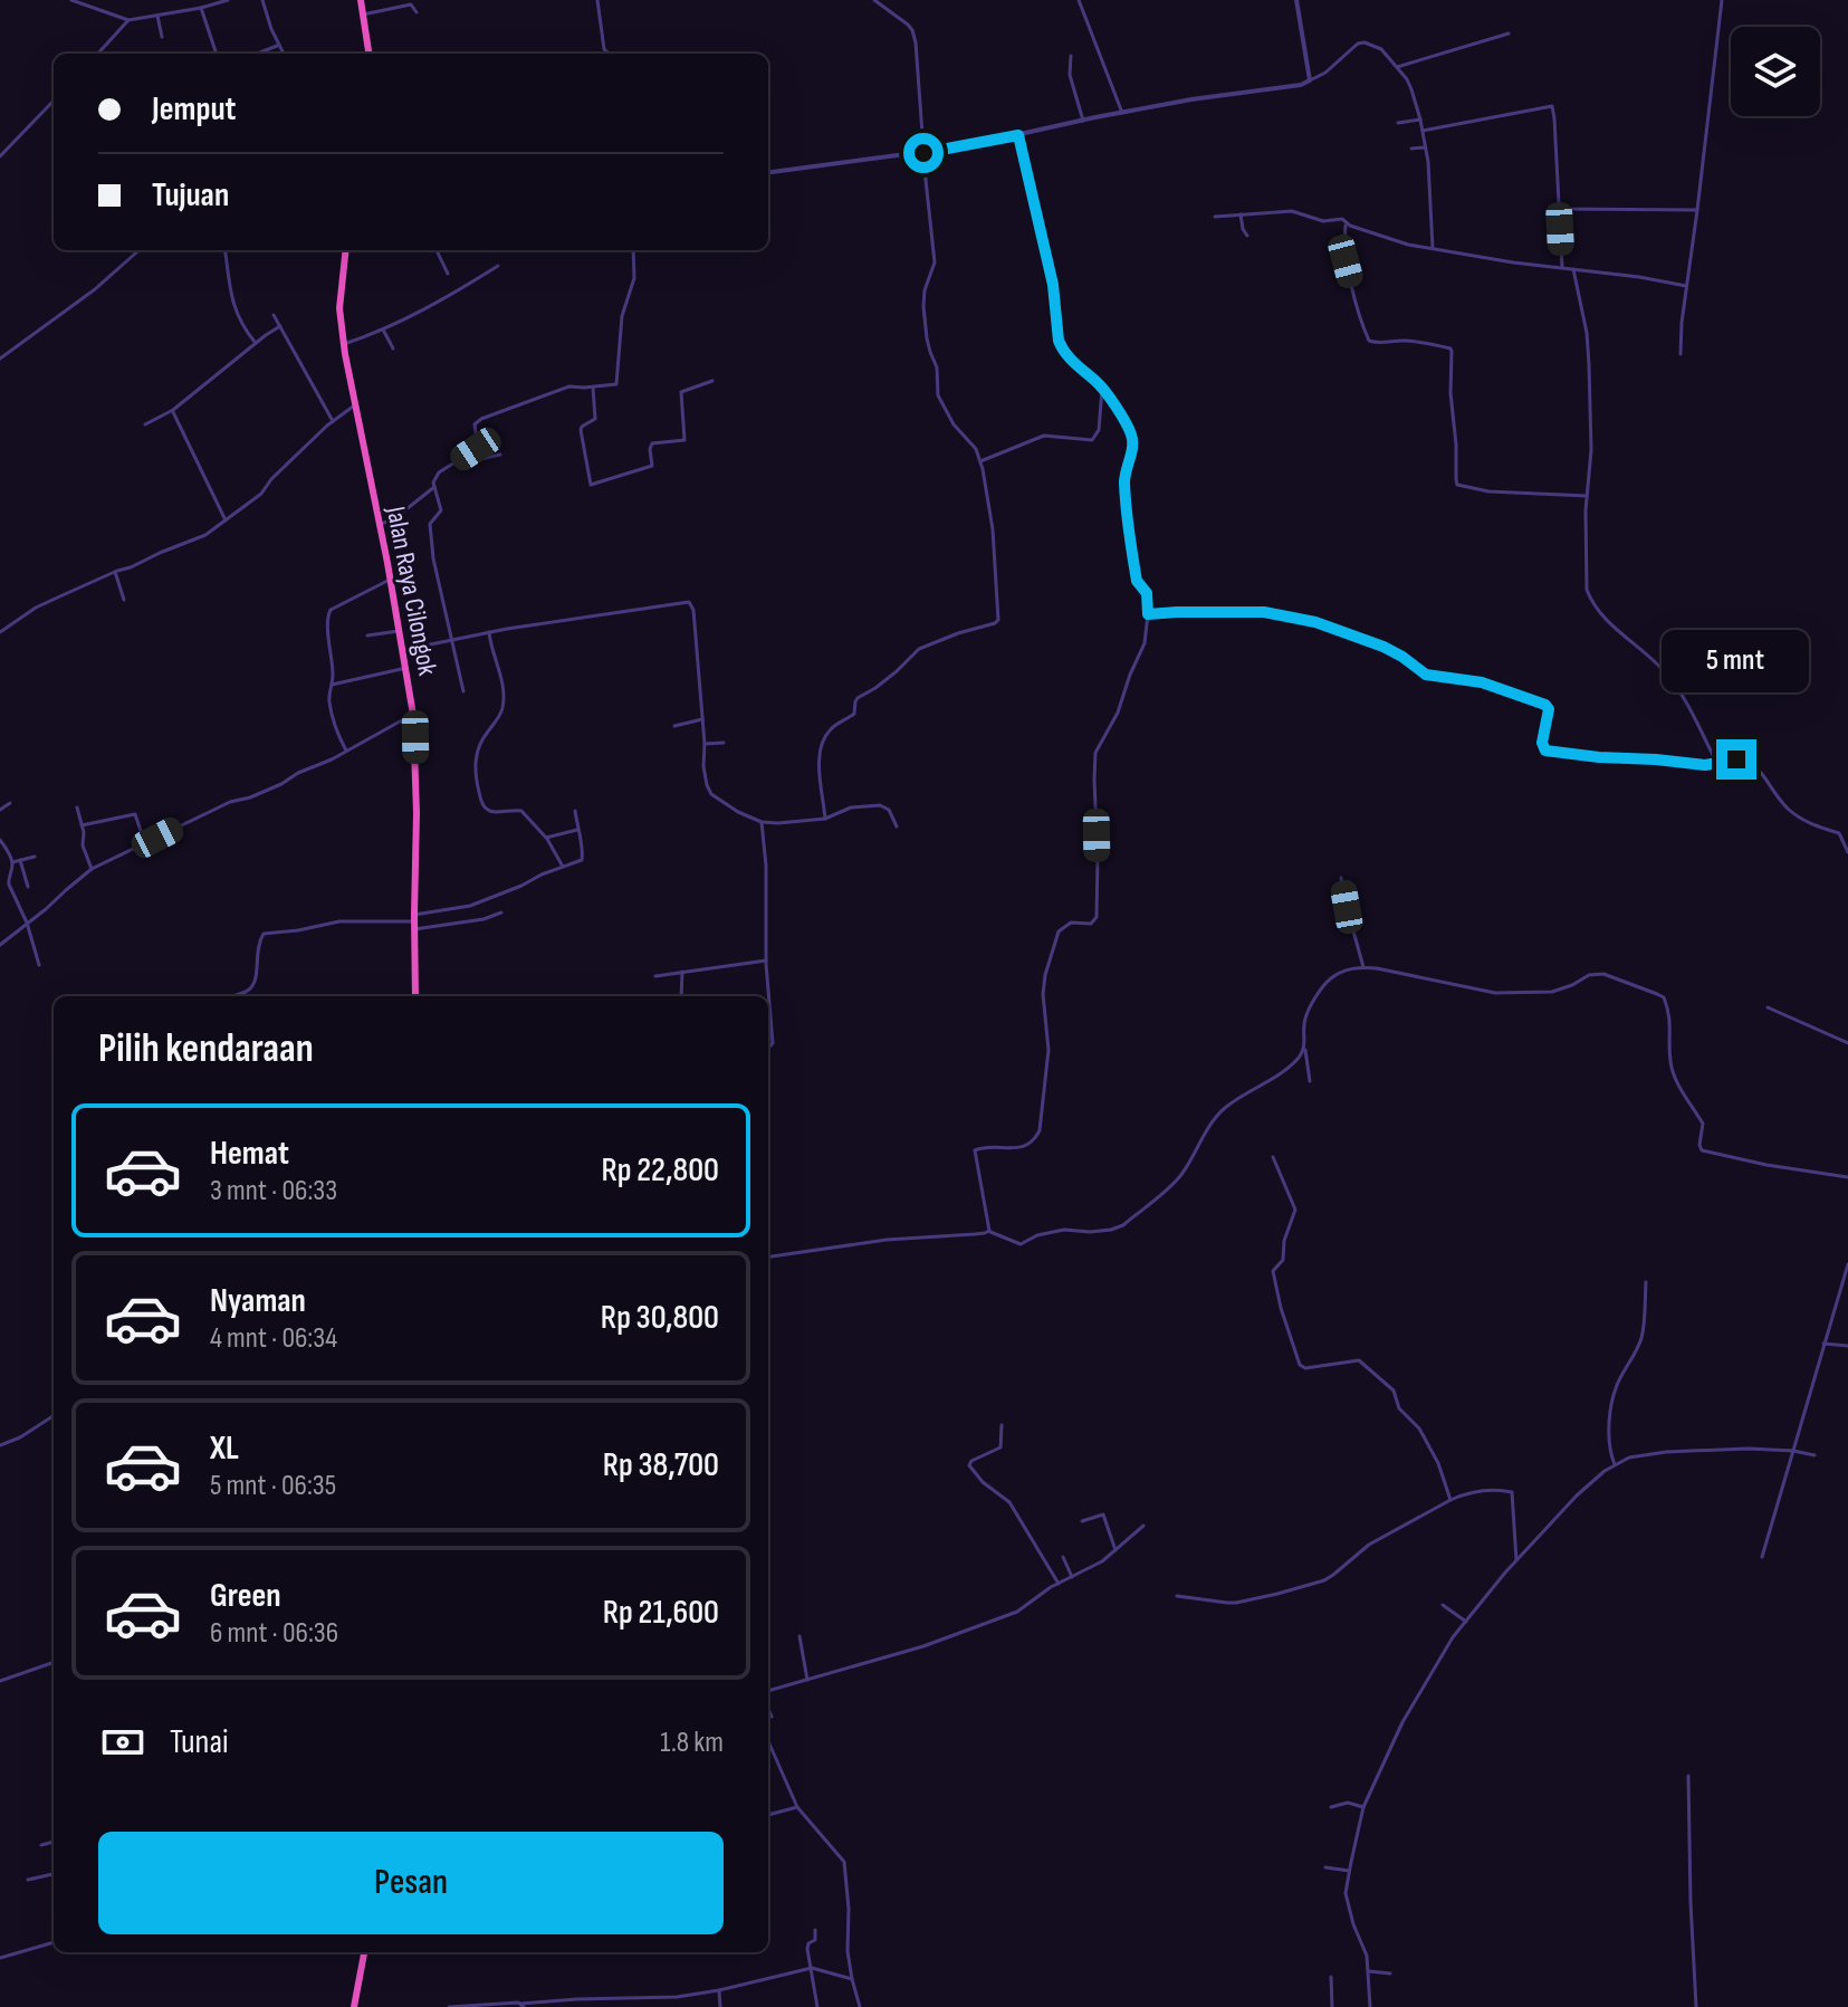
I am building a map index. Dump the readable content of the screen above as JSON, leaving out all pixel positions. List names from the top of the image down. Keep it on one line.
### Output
{"streets":{"highway":["Jalan Raya Cilongok"]},"page":{"banner":["Jemput","Tujuan"],"bubble":"5 mnt","heading":"Pilih kendaraan","list":[{"name":"Hemat","note":"3 mnt · 06:33","value":"Rp 22,800"},{"name":"Nyaman","note":"4 mnt · 06:34","value":"Rp 30,800"},{"name":"XL","note":"5 mnt · 06:35","value":"Rp 38,700"},{"name":"Green","note":"6 mnt · 06:36","value":"Rp 21,600"}],"pay":["Tunai","1.8 km"],"buttons":"Pesan"}}
